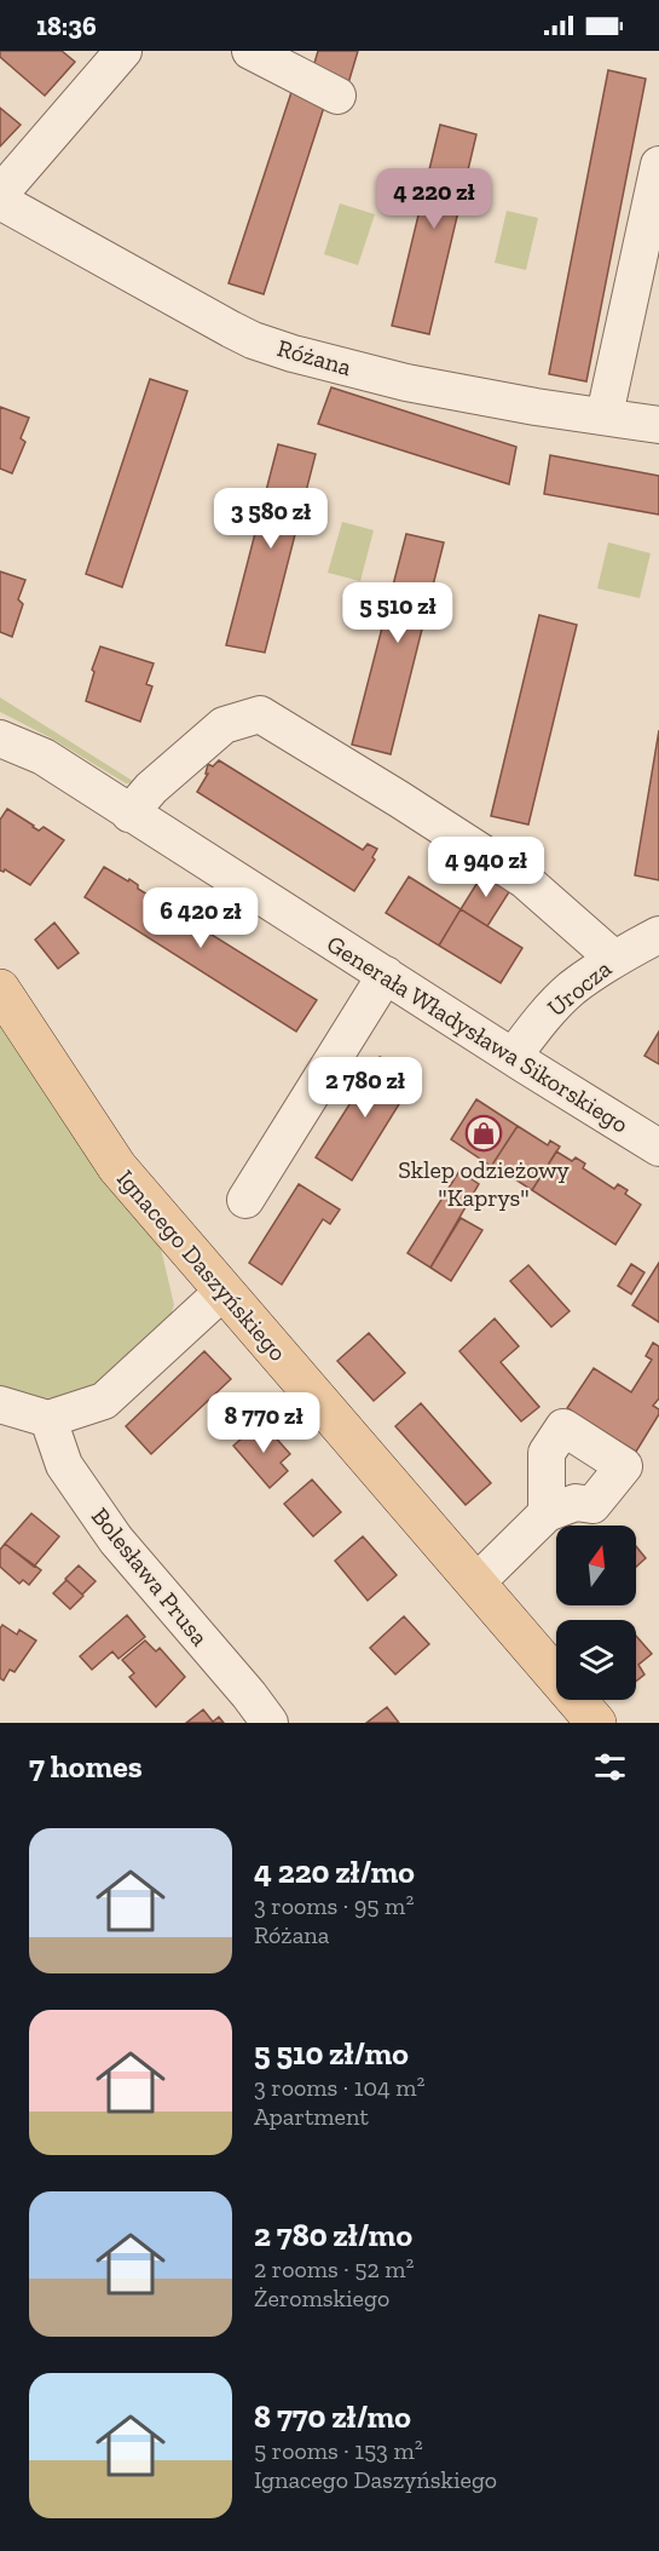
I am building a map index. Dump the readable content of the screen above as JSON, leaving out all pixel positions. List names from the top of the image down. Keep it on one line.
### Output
{"streets":{"main road":["Ignacego Daszyńskiego"],"street":["Różana","Urocza","Generała Władysława Sikorskiego","Bolesława Prusa"]},"crossings":[["Urocza","Generała Władysława Sikorskiego"]],"places":{"shop":["Sklep odzieżowy \"Kaprys\""]},"north":"top","page":{"status":"18:36","price":["4 220 zł","3 580 zł","5 510 zł","4 940 zł","6 420 zł","2 780 zł","8 770 zł"],"heading":"7 homes","list":[{"name":"4 220 zł/mo","note":"3 rooms · 95 m² · Różana"},{"name":"5 510 zł/mo","note":"3 rooms · 104 m² · Apartment"},{"name":"2 780 zł/mo","note":"2 rooms · 52 m² · Żeromskiego"},{"name":"8 770 zł/mo","note":"5 rooms · 153 m² · Ignacego Daszyńskiego"}]}}
